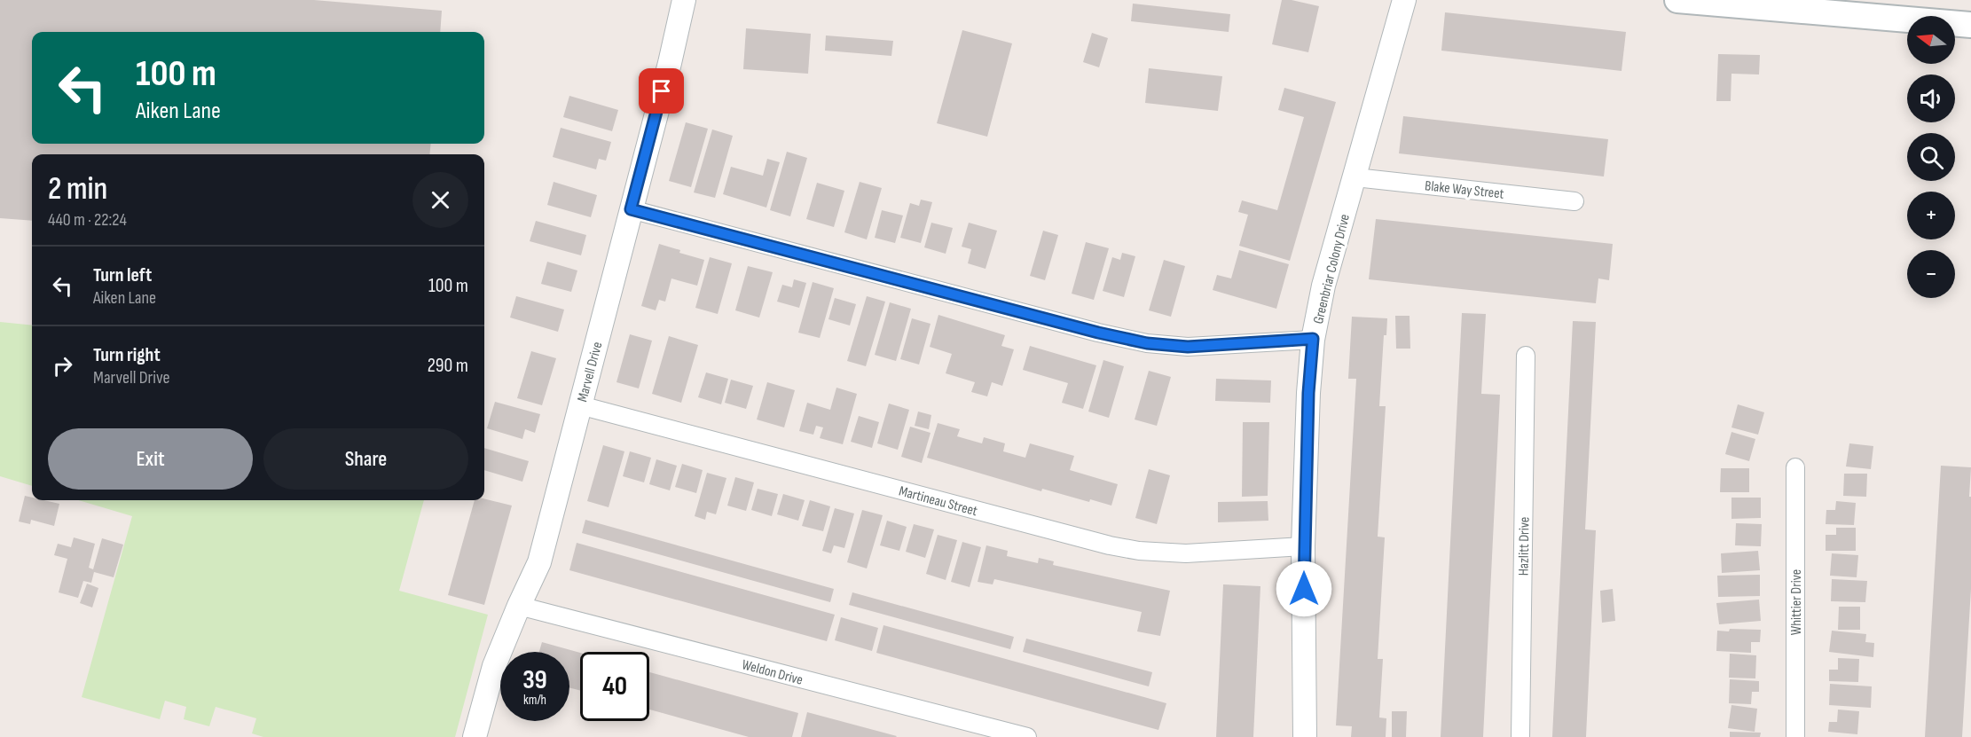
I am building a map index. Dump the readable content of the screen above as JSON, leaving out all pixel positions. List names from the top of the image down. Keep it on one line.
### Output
{"streets":{"street":["Blake Way Street","Greenbriar Colony Drive","Marvell Drive","Martineau Street","Hazlitt Drive","Whittier Drive","Weldon Drive"]},"crossings":[["Blake Way Street","Greenbriar Colony Drive"],["Greenbriar Colony Drive","Martineau Street"],["Marvell Drive","Martineau Street"],["Marvell Drive","Weldon Drive"]],"north":"left","page":{"map_buttons":["+","−"],"turn":["100 m","Aiken Lane"],"heading":["2 min","440 m · 22:24"],"list":[{"name":"Turn left","note":"Aiken Lane","value":"100 m"},{"name":"Turn right","note":"Marvell Drive","value":"290 m"}],"buttons":["Exit","Share"],"speed":"39 km/h","limit":"40"}}
